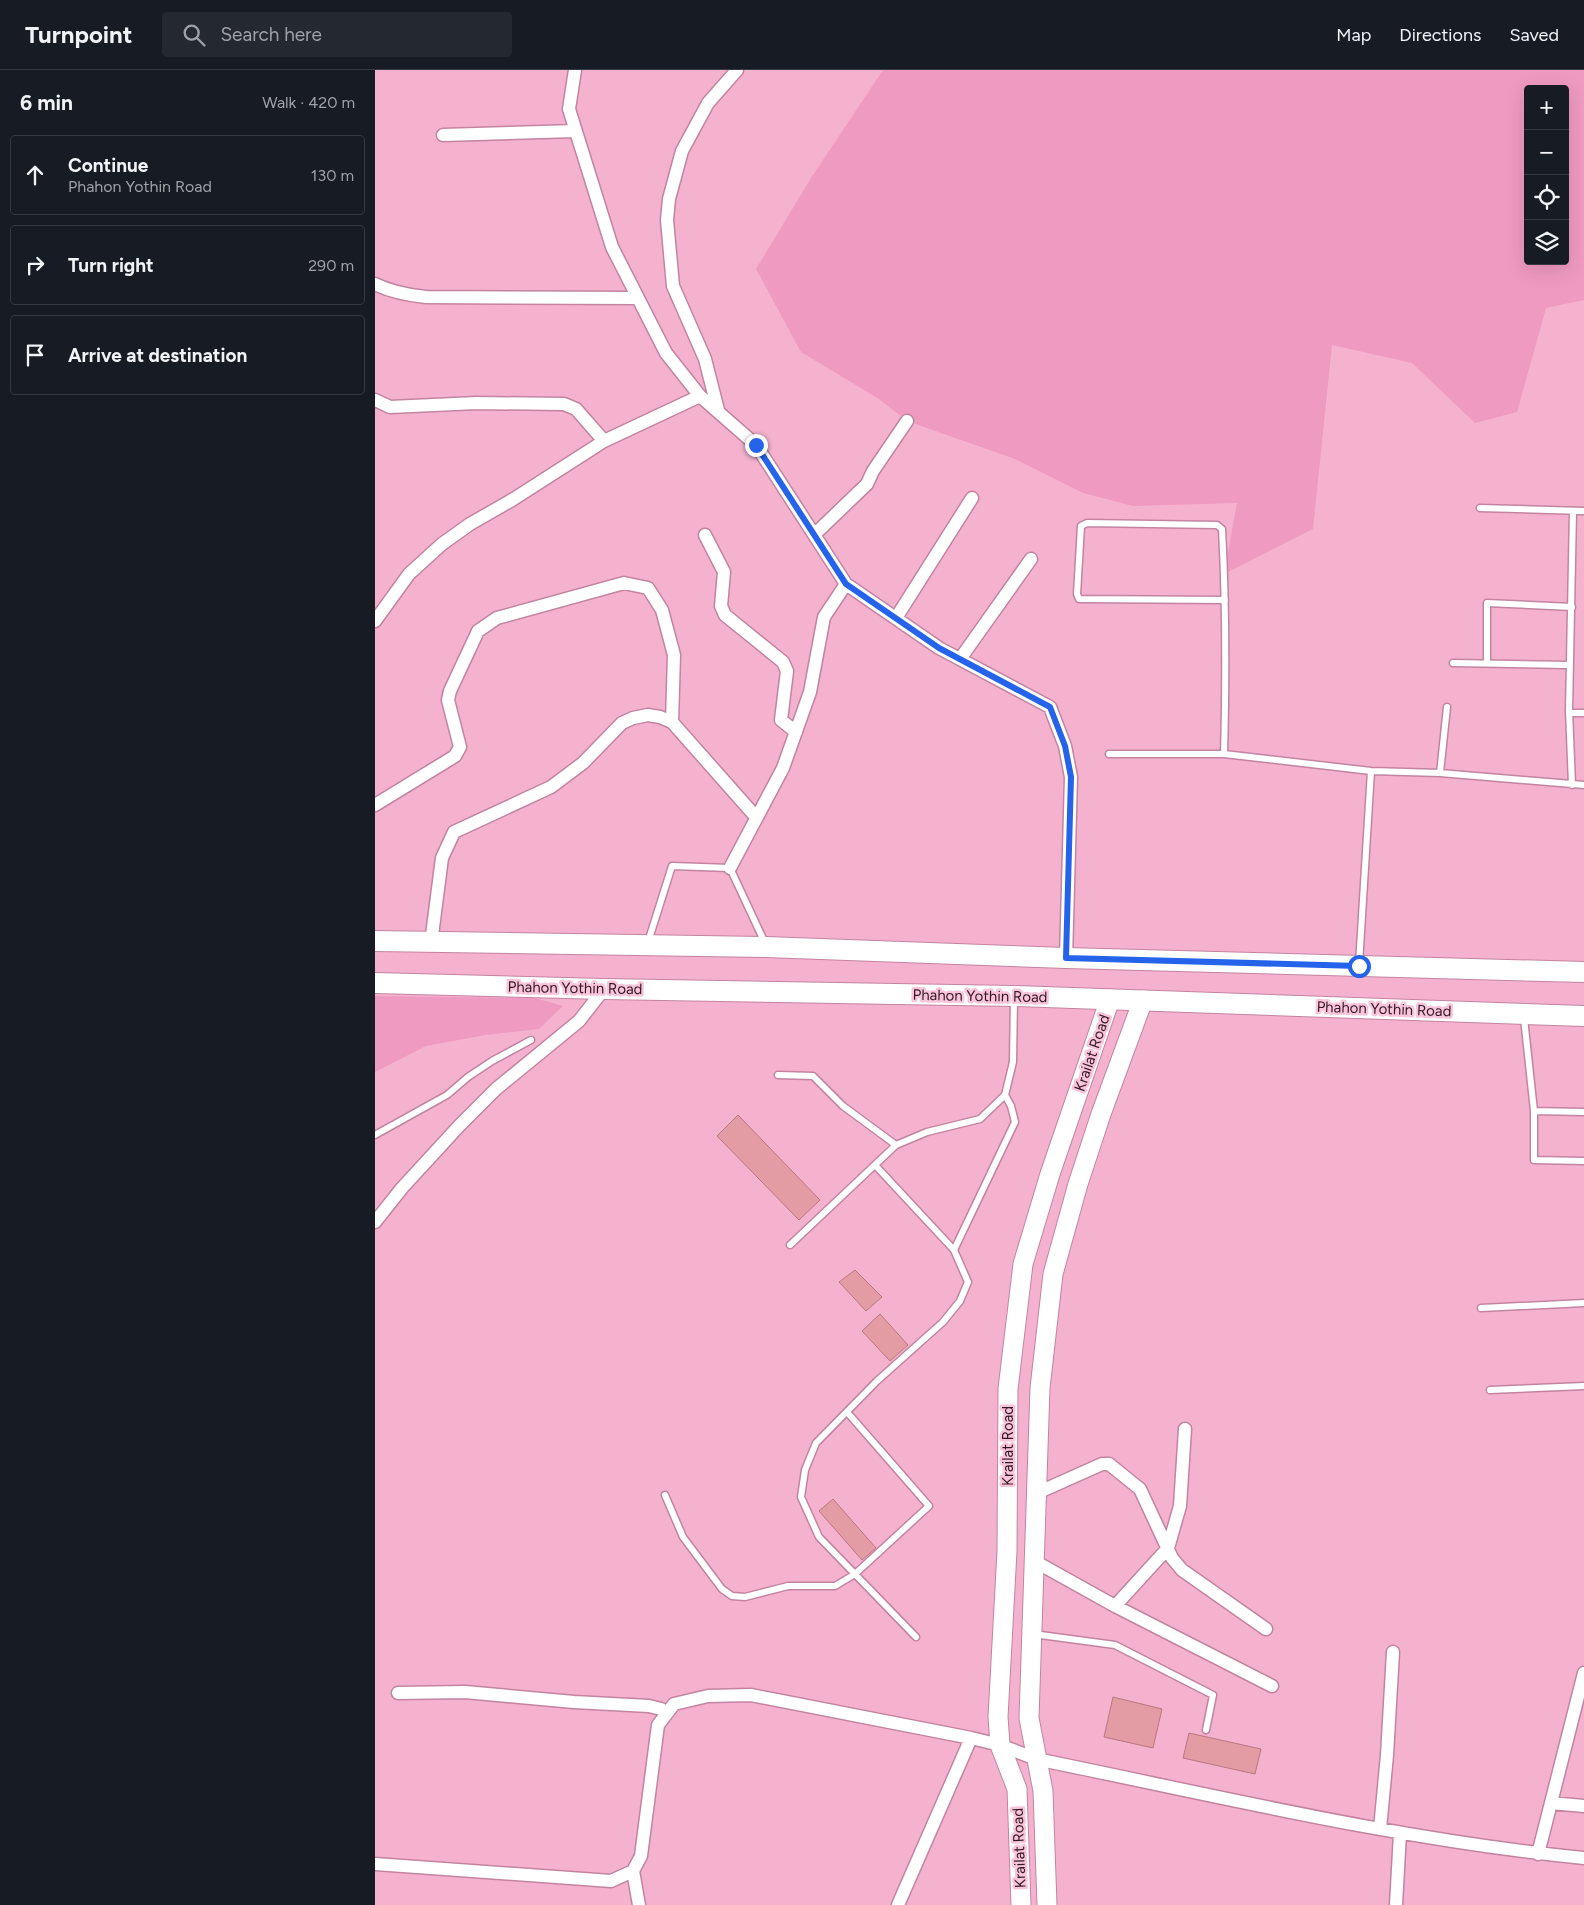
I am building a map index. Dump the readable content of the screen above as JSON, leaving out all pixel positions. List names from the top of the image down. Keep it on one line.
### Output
{"streets":{"main road":["Phahon Yothin Road","Krailat Road"]},"crossings":[["Phahon Yothin Road","Krailat Road"]],"page":{"header":"Turnpoint","search":"Search here","nav":["Map","Directions","Saved"],"heading":["6 min","Walk · 420 m"],"map_buttons":["+","−"],"list":[["Continue","Phahon Yothin Road","130 m"],["Turn right","290 m"],"Arrive at destination"]}}
